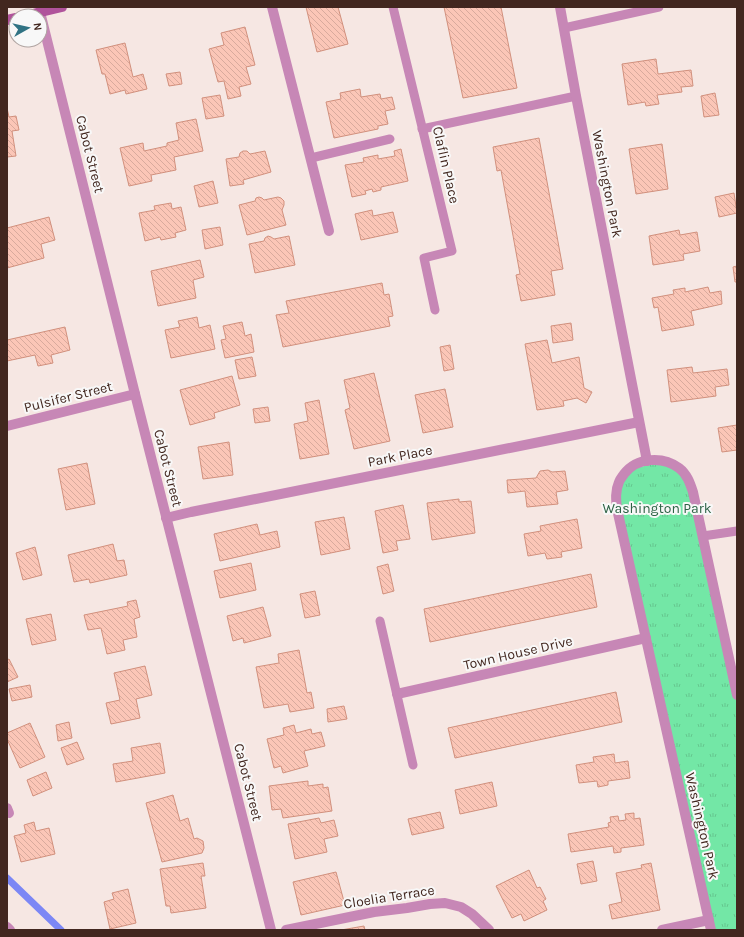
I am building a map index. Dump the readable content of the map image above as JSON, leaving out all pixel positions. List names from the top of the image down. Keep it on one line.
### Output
{"streets":{"street":["Cabot Street","Washington Park","Pulsifer Street","Park Place","Town House Drive","Cloelia Terrace"],"lane":["Claflin Place"]},"crossings":[["Cabot Street","Pulsifer Street"],["Cabot Street","Park Place"],["Washington Park","Park Place"],["Washington Park","Town House Drive"]],"parks":["Washington Park"],"north":"right"}
